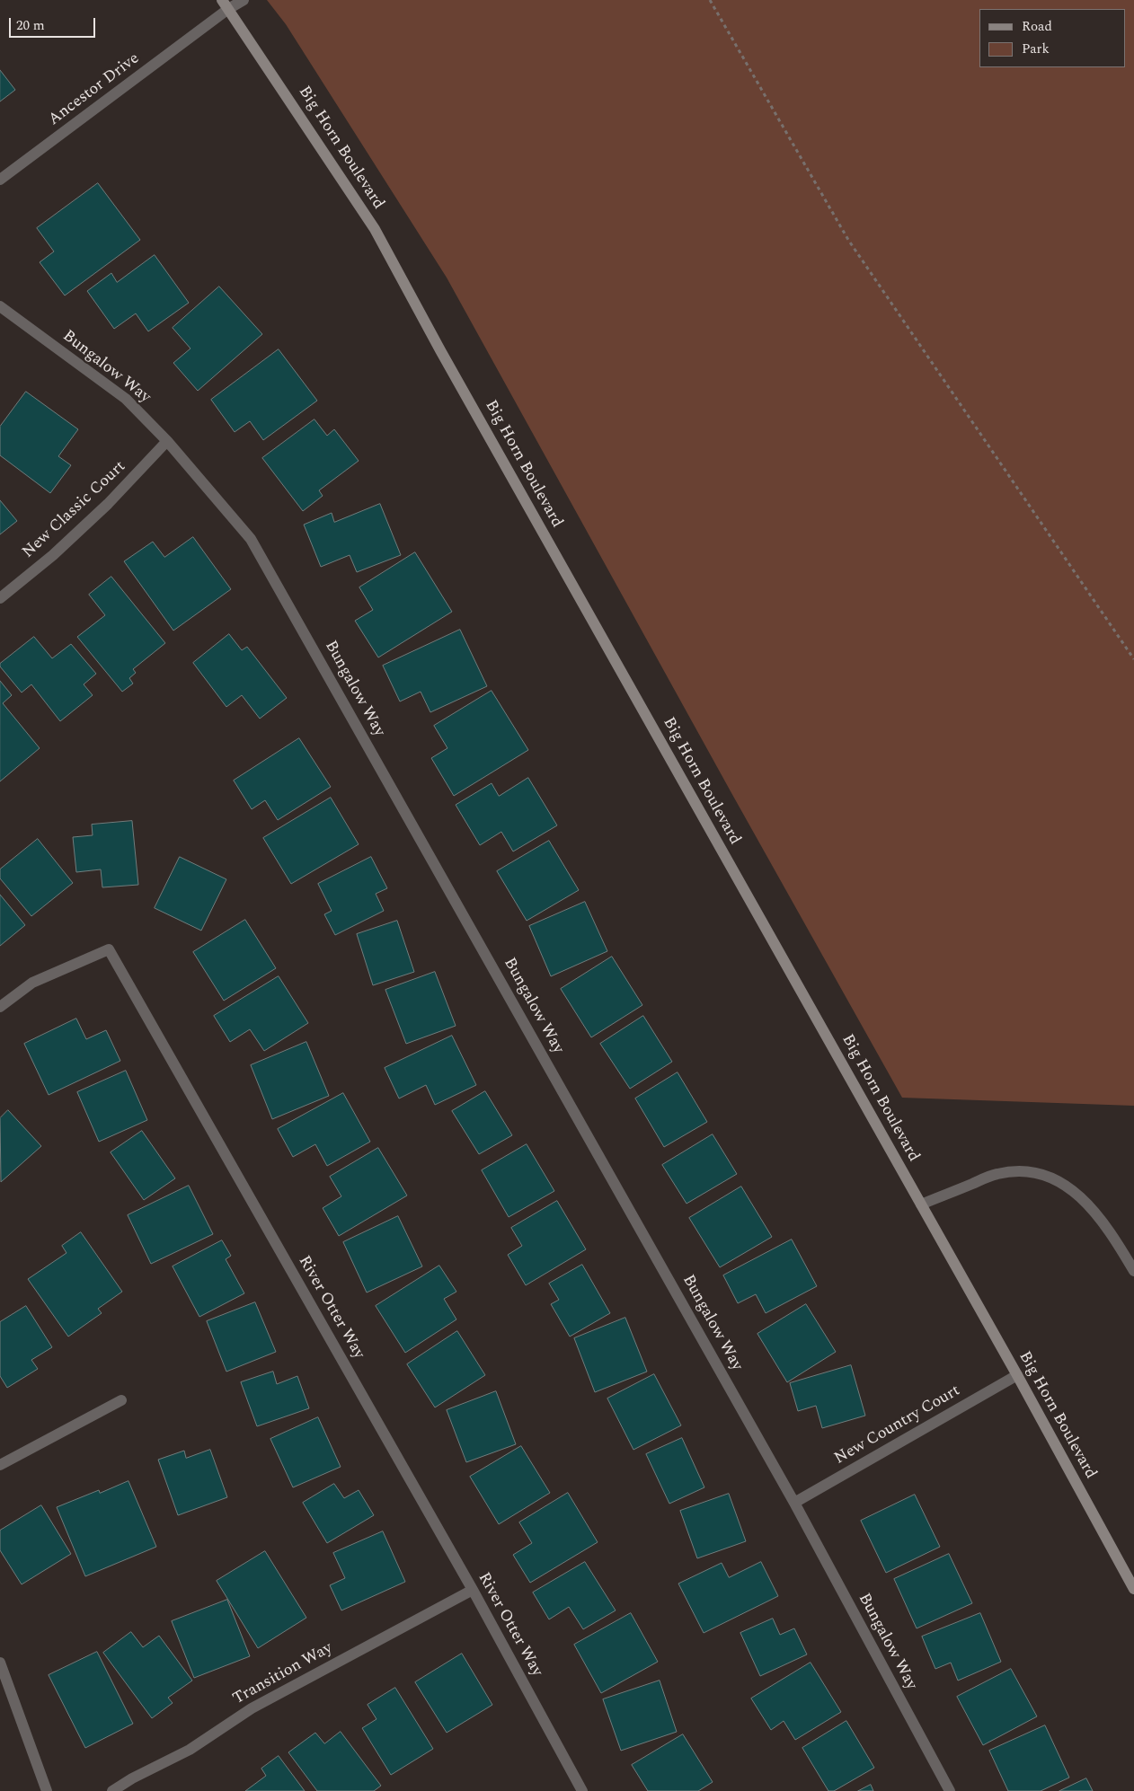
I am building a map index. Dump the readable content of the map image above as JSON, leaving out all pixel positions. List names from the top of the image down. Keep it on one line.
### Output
{"streets":{"main road":["Big Horn Boulevard"],"street":["Ancestor Drive","Bungalow Way","New Classic Court","River Otter Way","New Country Court","Transition Way"]},"crossings":[["Ancestor Drive","Big Horn Boulevard"],["Big Horn Boulevard","New Country Court"],["Bungalow Way","New Classic Court"],["Bungalow Way","New Country Court"],["River Otter Way","Transition Way"]],"legend":["Road","Park"],"scale_bar":"20 m"}
